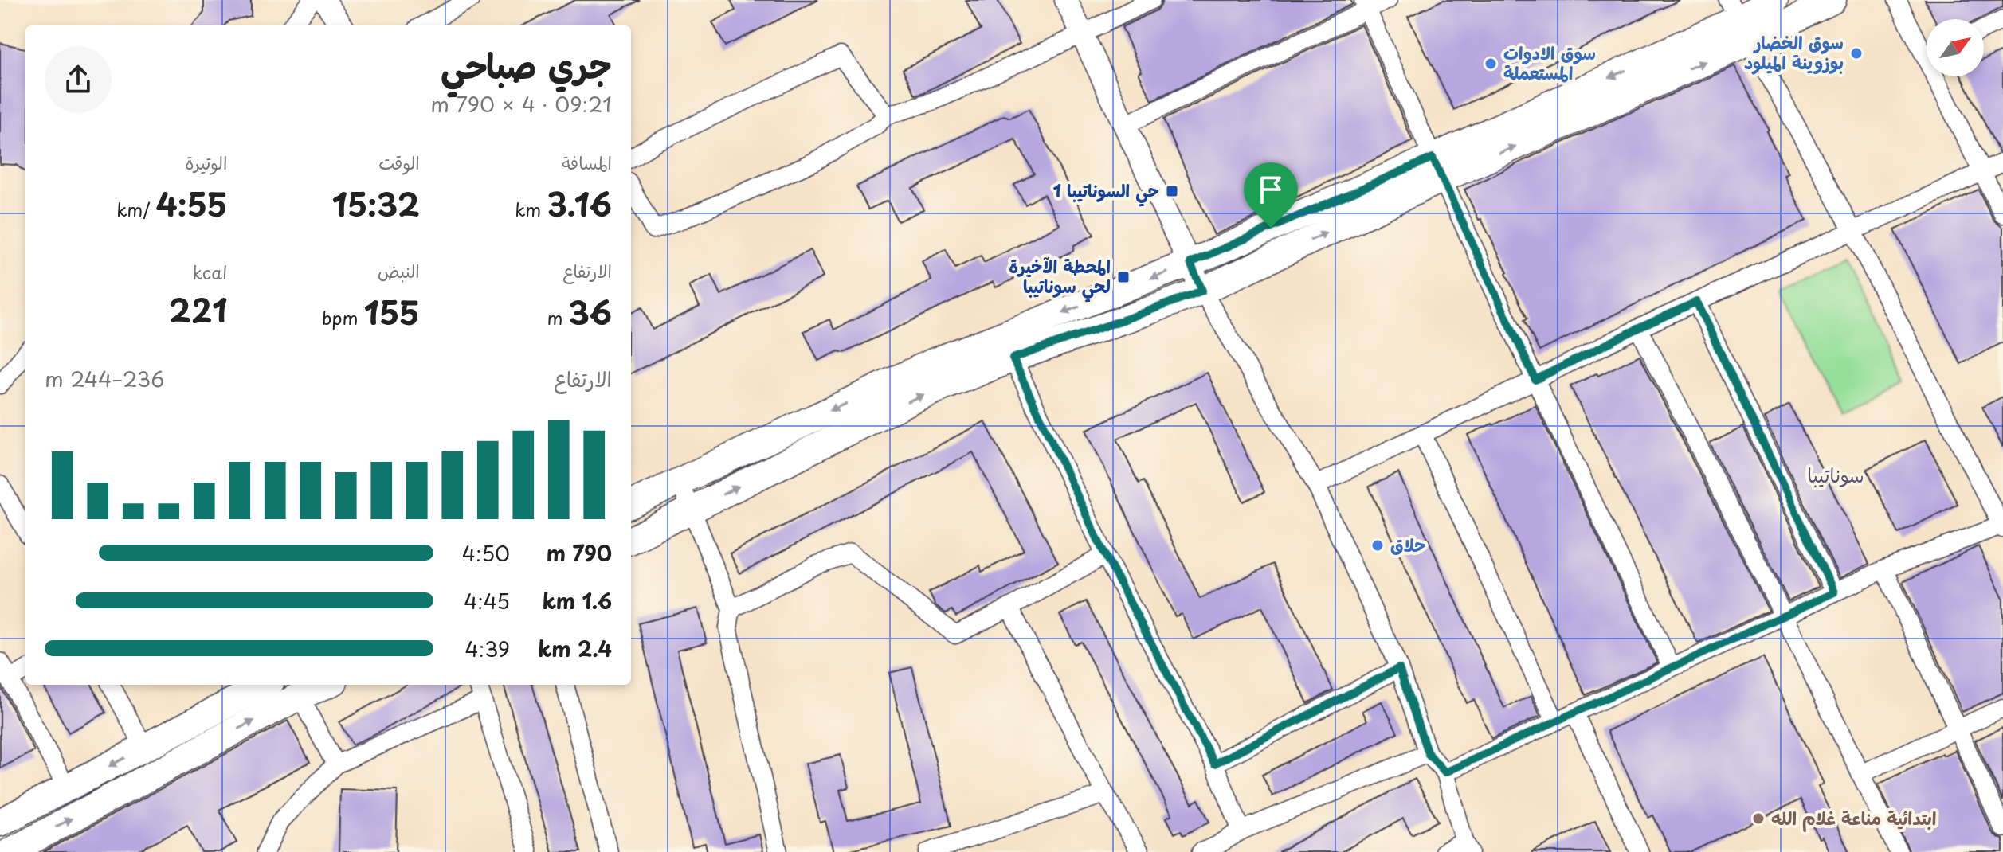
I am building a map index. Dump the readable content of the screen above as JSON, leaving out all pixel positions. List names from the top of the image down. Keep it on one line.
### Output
{"districts":["سوناتيبا"],"places":{"other":["سوق الخضار بوزوينة الميلود","سوق الادوات المستعملة","حلاق","ابتدائية مناعة غلام الله"],"transit":["حي السوناتيبا 1","المحطة الآخيرة لحي سوناتيبا"]},"north":"top right","page":{"heading":["جري صباحي","09:21 · 4 × 790 m"],"stats":[["المسافة","3.16 km"],["الوقت","15:32"],["الوتيرة","4:55 /km"],["الارتفاع","36 m"],["النبض","155 bpm"],["kcal","221"]],"chart":["الارتفاع","236–244 m"],"list":[{"name":"790 m","note":"4:50"},{"name":"1.6 km","note":"4:45"},{"name":"2.4 km","note":"4:39"}]}}
